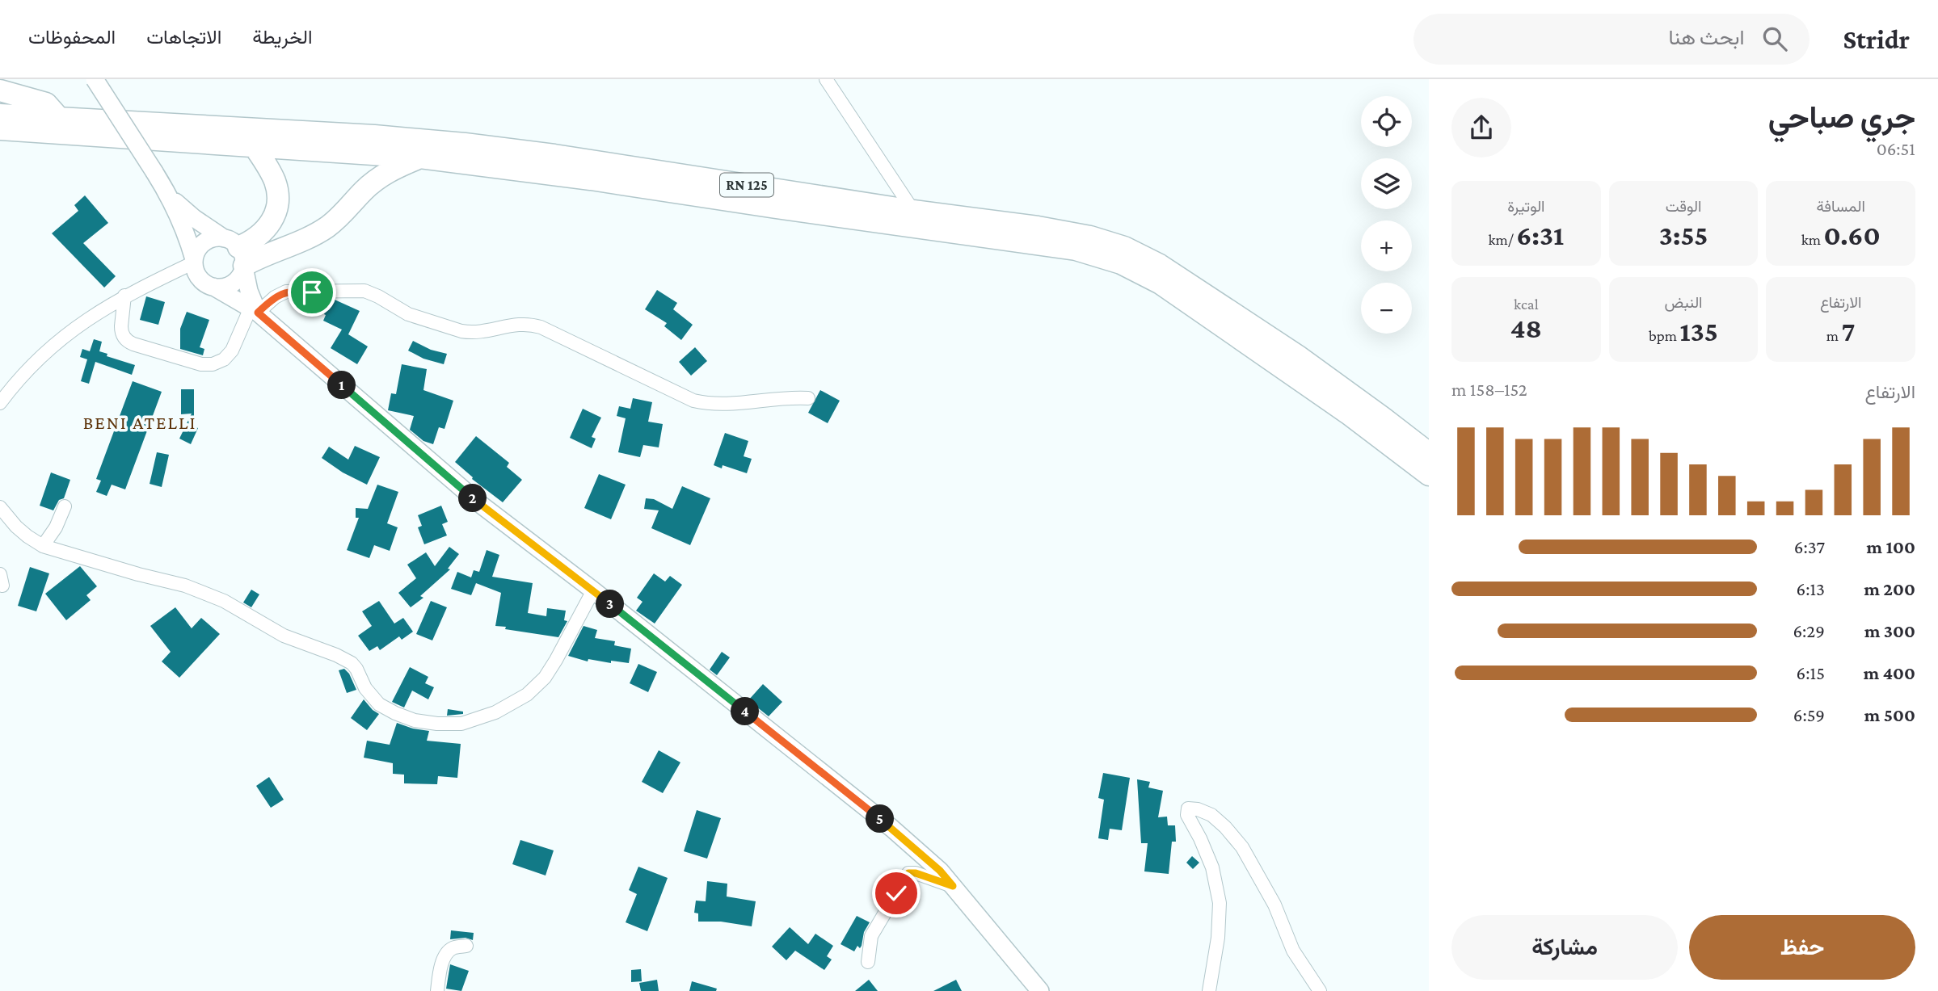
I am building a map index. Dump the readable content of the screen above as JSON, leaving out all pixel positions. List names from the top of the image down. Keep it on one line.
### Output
{"streets":{"highway":["RN 125"]},"districts":["BENI ATELLI"],"page":{"header":"Stridr","search":"ابحث هنا","nav":["الخريطة","الاتجاهات","المحفوظات"],"heading":["جري صباحي","06:51"],"map_buttons":["+","−"],"stats":[["المسافة","0.60 km"],["الوقت","3:55"],["الوتيرة","6:31 /km"],["الارتفاع","7 m"],["النبض","135 bpm"],["kcal","48"]],"chart":["الارتفاع","152–158 m"],"pins":["1","2","3","4","5"],"list":[{"name":"100 m","note":"6:37"},{"name":"200 m","note":"6:13"},{"name":"300 m","note":"6:29"},{"name":"400 m","note":"6:15"},{"name":"500 m","note":"6:59"}],"buttons":["حفظ","مشاركة"]}}
